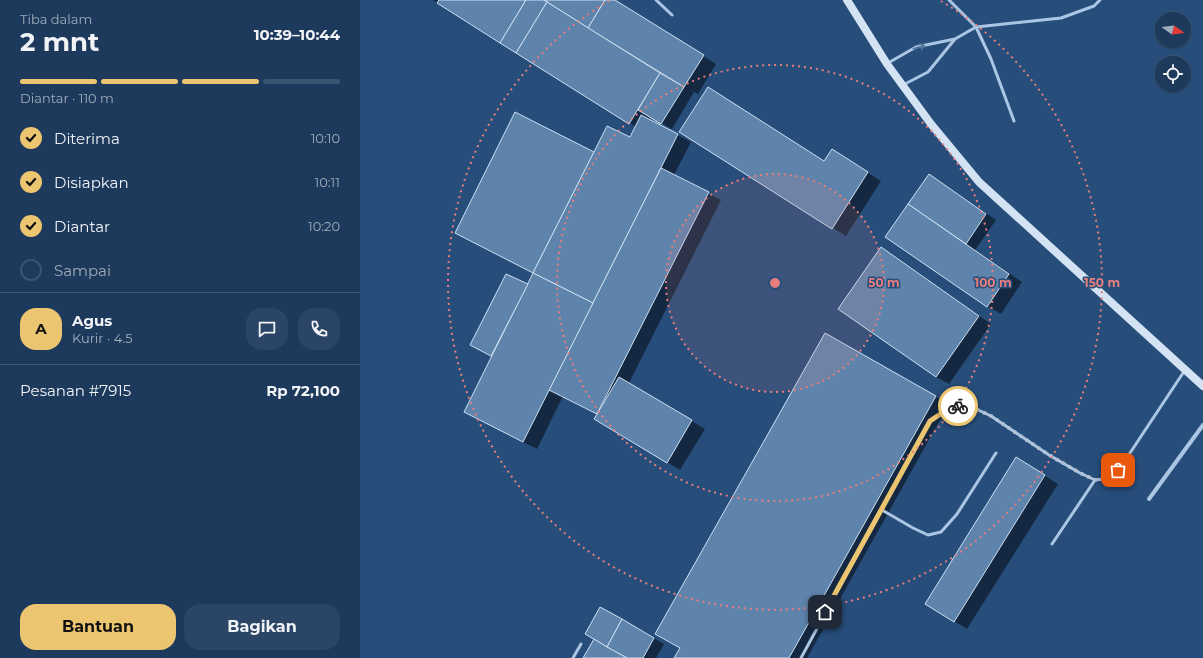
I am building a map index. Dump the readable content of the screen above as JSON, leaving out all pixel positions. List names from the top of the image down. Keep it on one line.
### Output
{"north":"right","page":{"heading":["2 mnt","Tiba dalam","10:39–10:44"],"panel":["Agus","Kurir · 4.5","Pesanan #7915","Rp 72,100"],"bar":"Diantar · 110 m","list":[["Diterima","10:10"],["Disiapkan","10:11"],["Diantar","10:20"],"Sampai"],"round":"A","buttons":["Bantuan","Bagikan"]},"rings":["50 m","100 m","150 m"]}
